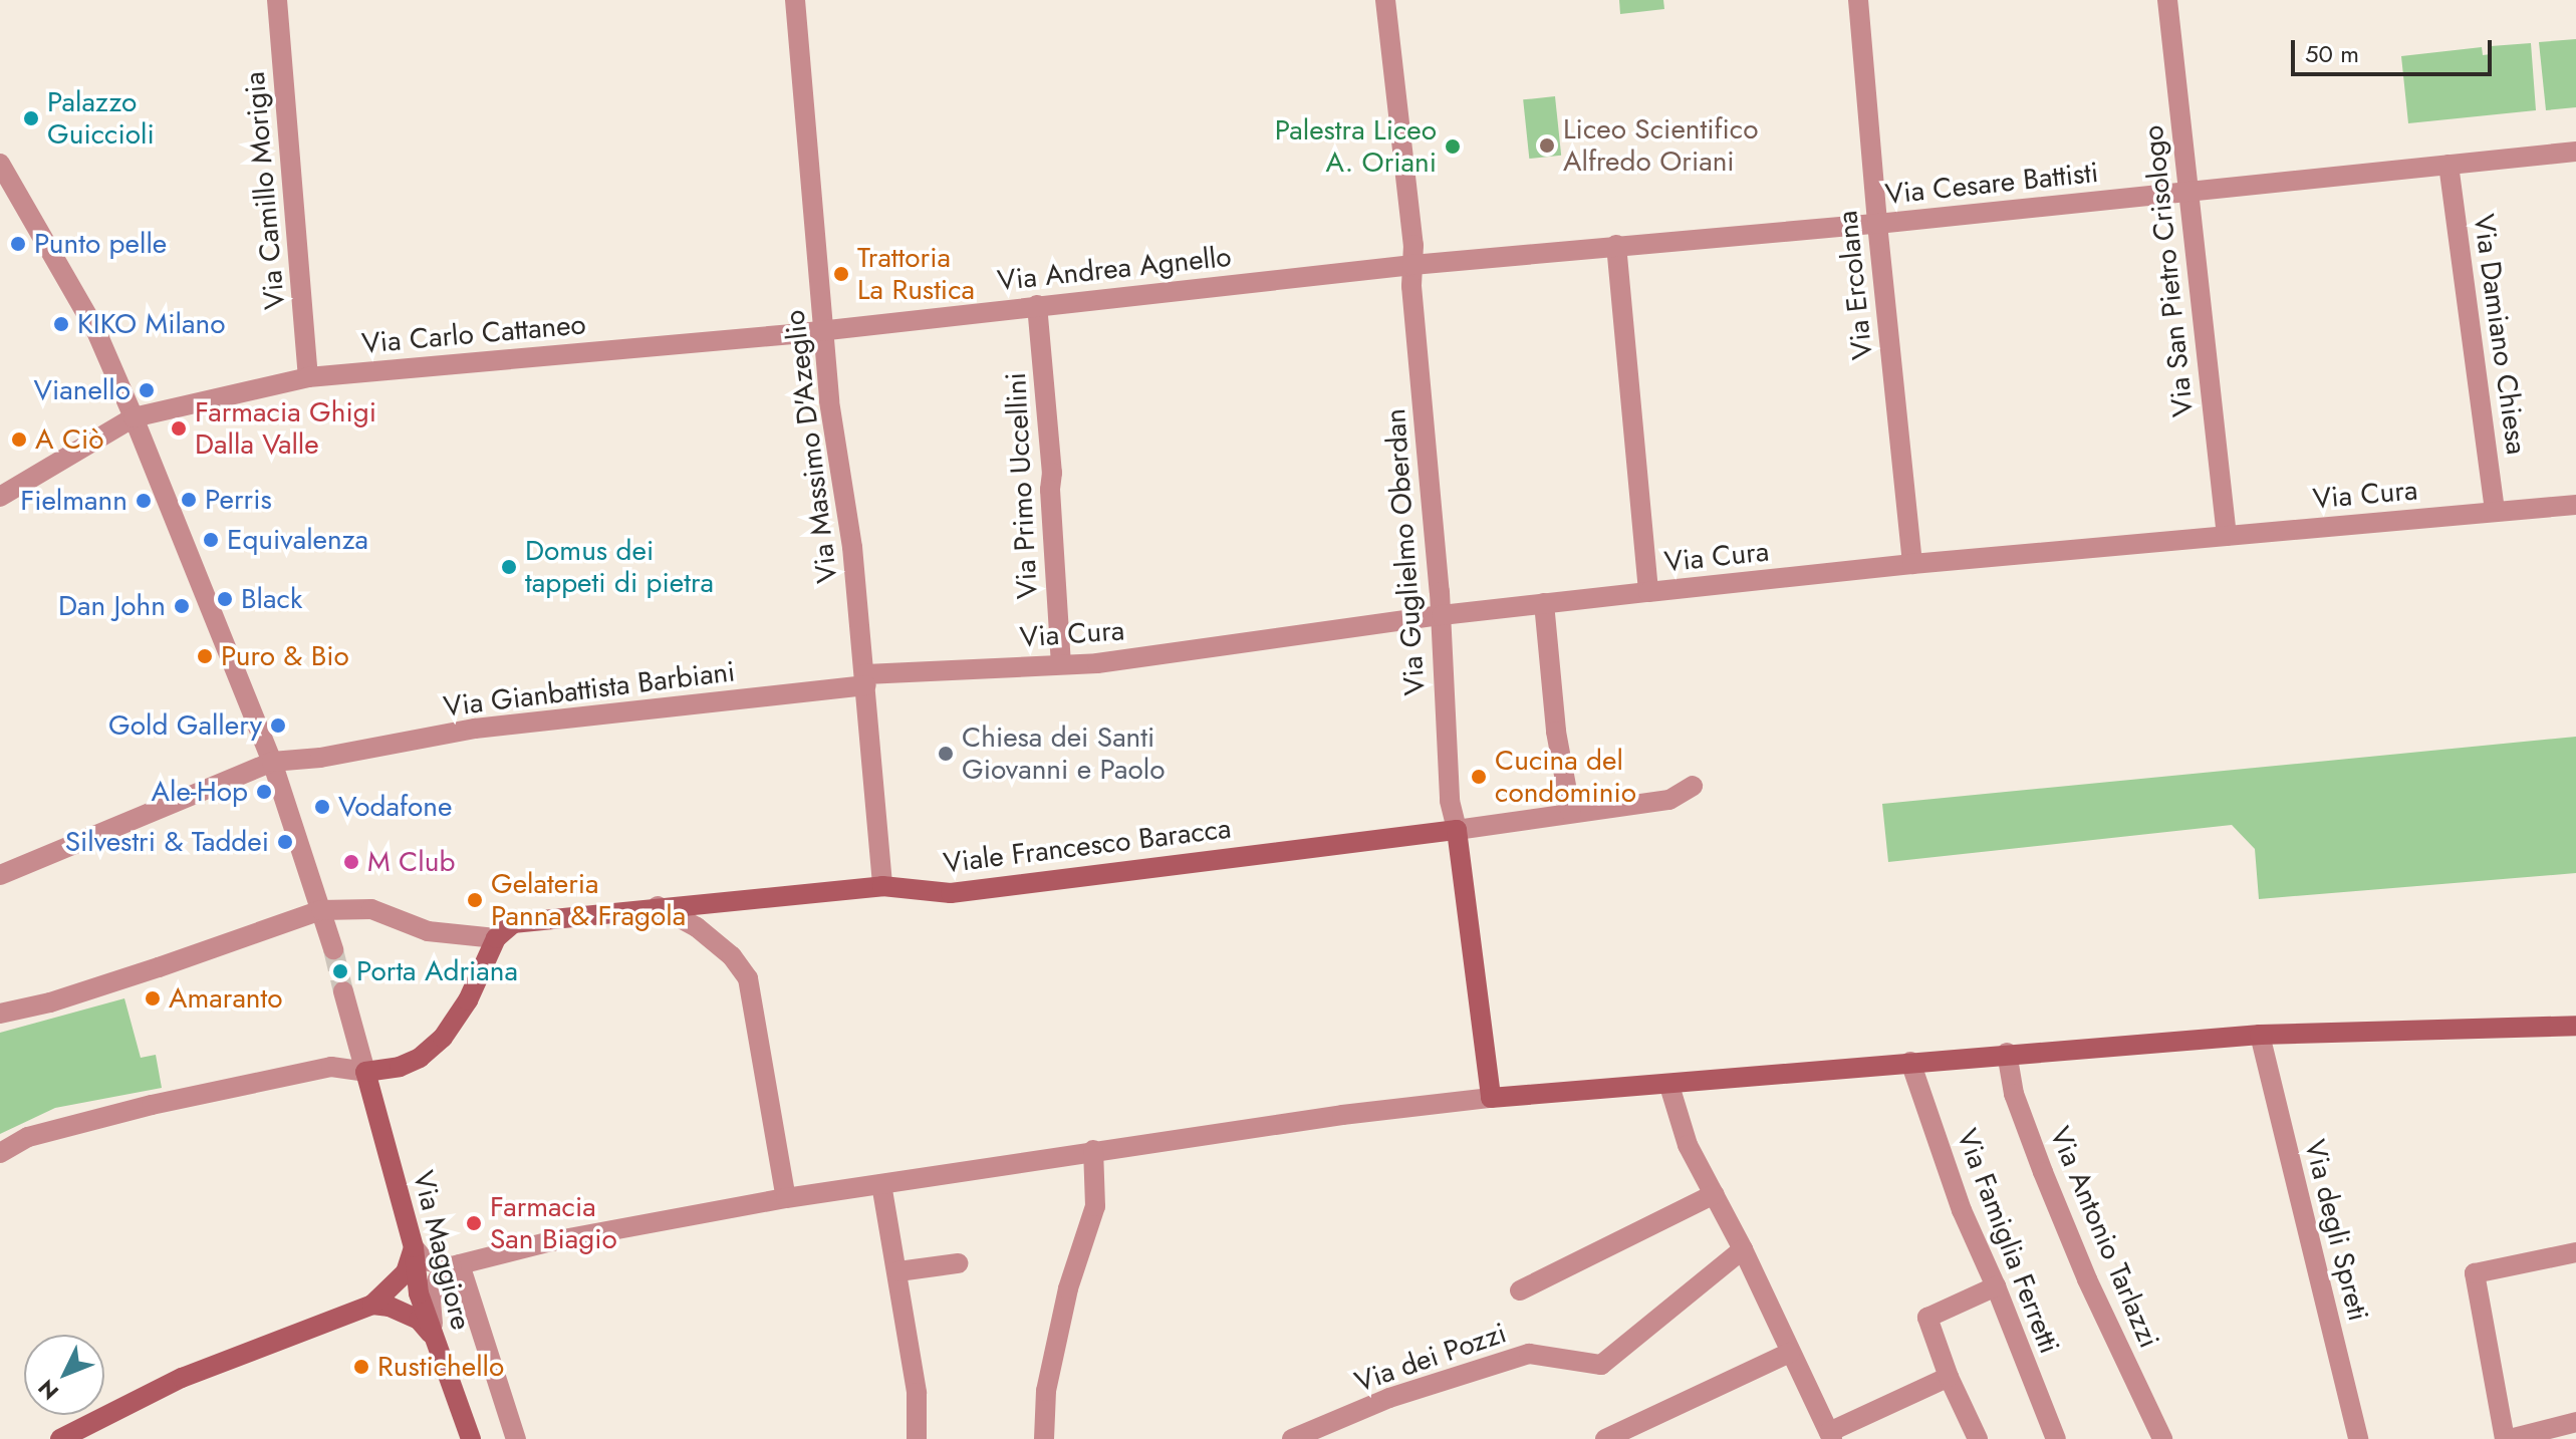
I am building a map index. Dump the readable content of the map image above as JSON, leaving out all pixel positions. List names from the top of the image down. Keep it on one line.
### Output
{"streets":{"street":["Via Cesare Battisti","Via Camillo Morigia","Via Andrea Agnello","Via San Pietro Crisologo","Via Ercolana","Via Carlo Cattaneo","Via Damiano Chiesa","Via Massimo D'Azeglio","Via Primo Uccellini","Via Cura","Via Guglielmo Oberdan","Via Gianbattista Barbiani","Viale Francesco Baracca","Via degli Spreti","Via Antonio Tarlazzi","Via Famiglia Ferretti","Via Maggiore","Via dei Pozzi"]},"crossings":[["Via Cesare Battisti","Via Andrea Agnello"],["Via Cesare Battisti","Via San Pietro Crisologo"],["Via Cesare Battisti","Via Ercolana"],["Via Cesare Battisti","Via Damiano Chiesa"],["Via Cesare Battisti","Via Guglielmo Oberdan"],["Via Camillo Morigia","Via Carlo Cattaneo"],["Via Andrea Agnello","Via Carlo Cattaneo"],["Via Andrea Agnello","Via Massimo D'Azeglio"],["Via Andrea Agnello","Via Primo Uccellini"],["Via Andrea Agnello","Via Guglielmo Oberdan"],["Via San Pietro Crisologo","Via Cura"],["Via Ercolana","Via Cura"],["Via Carlo Cattaneo","Via Massimo D'Azeglio"],["Via Damiano Chiesa","Via Cura"],["Via Massimo D'Azeglio","Via Cura"],["Via Massimo D'Azeglio","Via Gianbattista Barbiani"],["Via Massimo D'Azeglio","Viale Francesco Baracca"],["Via Primo Uccellini","Via Cura"],["Via Cura","Via Guglielmo Oberdan"],["Via Cura","Via Gianbattista Barbiani"],["Via Guglielmo Oberdan","Viale Francesco Baracca"]],"places":["Palazzo Guiccioli","Liceo Scientifico Alfredo Oriani","Palestra Liceo A. Oriani","Punto pelle","Trattoria La Rustica","KIKO Milano","Vianello","Farmacia Ghigi Dalla Valle","A Ciò","Perris","Fielmann","Equivalenza","Domus dei tappeti di pietra","Black","Dan John","Puro & Bio","Gold Gallery","Chiesa dei Santi Giovanni e Paolo","Cucina del condominio","Ale-Hop","Vodafone","Silvestri & Taddei","M Club","Gelateria Panna & Fragola","Porta Adriana","Amaranto","Farmacia San Biagio","Rustichello"],"scale_bar":"50 m","north":"bottom left"}
